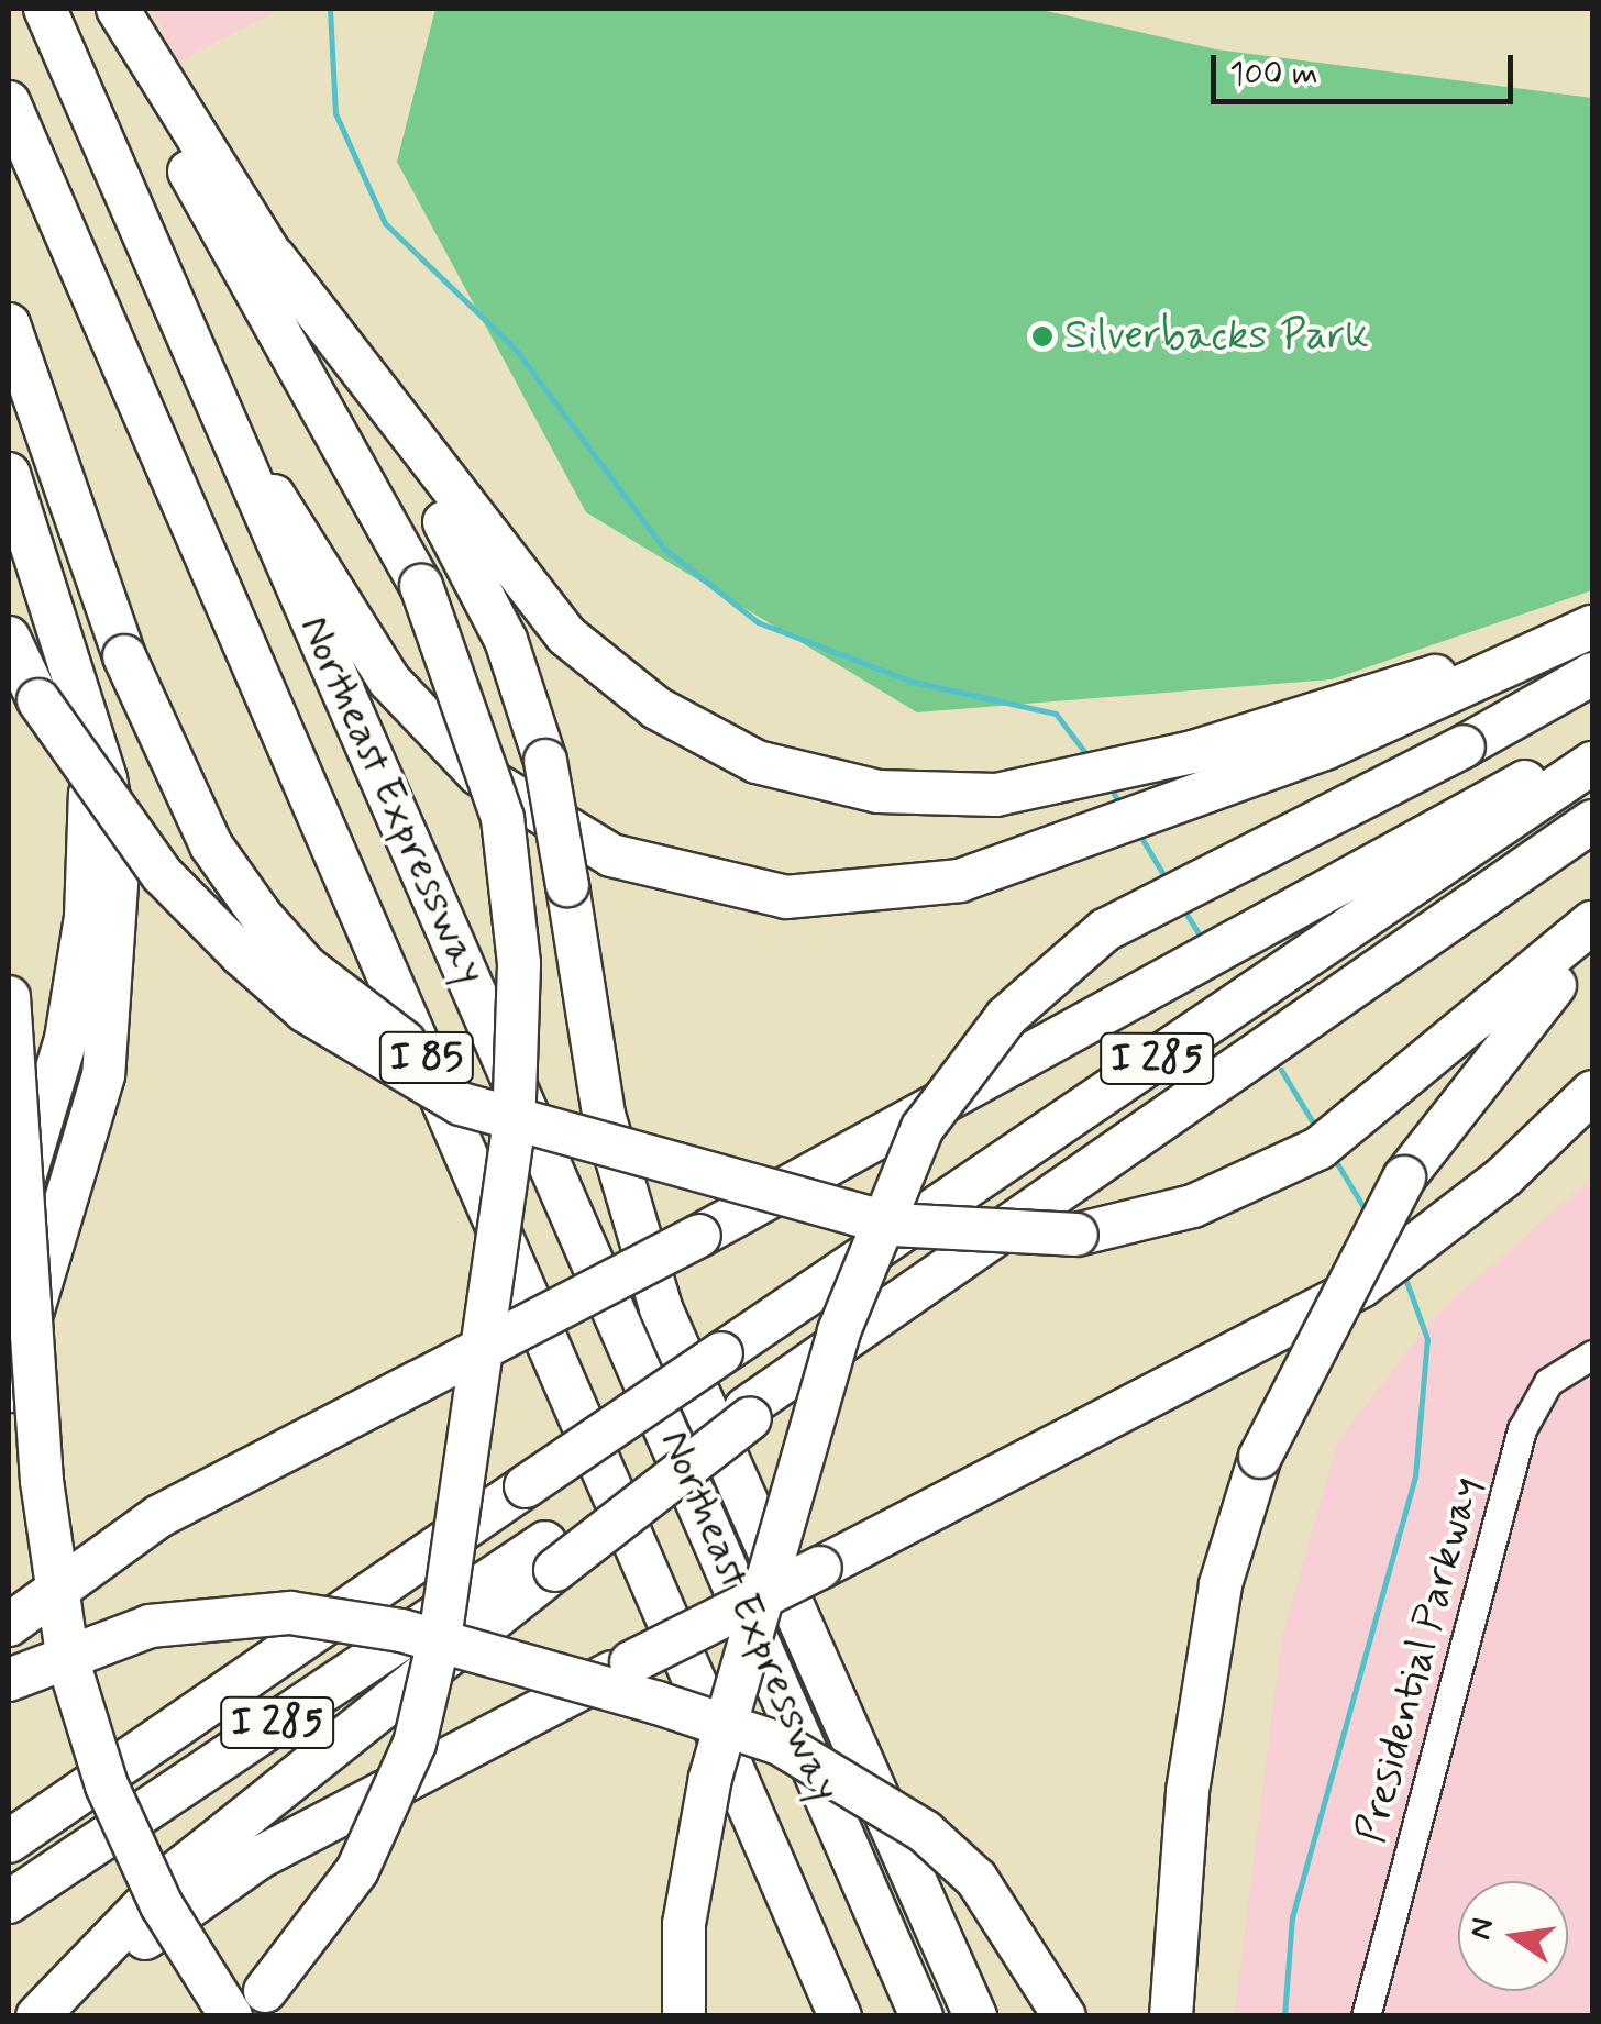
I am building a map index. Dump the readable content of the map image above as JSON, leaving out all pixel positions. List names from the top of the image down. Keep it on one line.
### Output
{"streets":{"highway":["Northeast Expressway","I 85","I 285"],"street":["Presidential Parkway"]},"places":["Silverbacks Park"],"scale_bar":"100 m","north":"left"}
